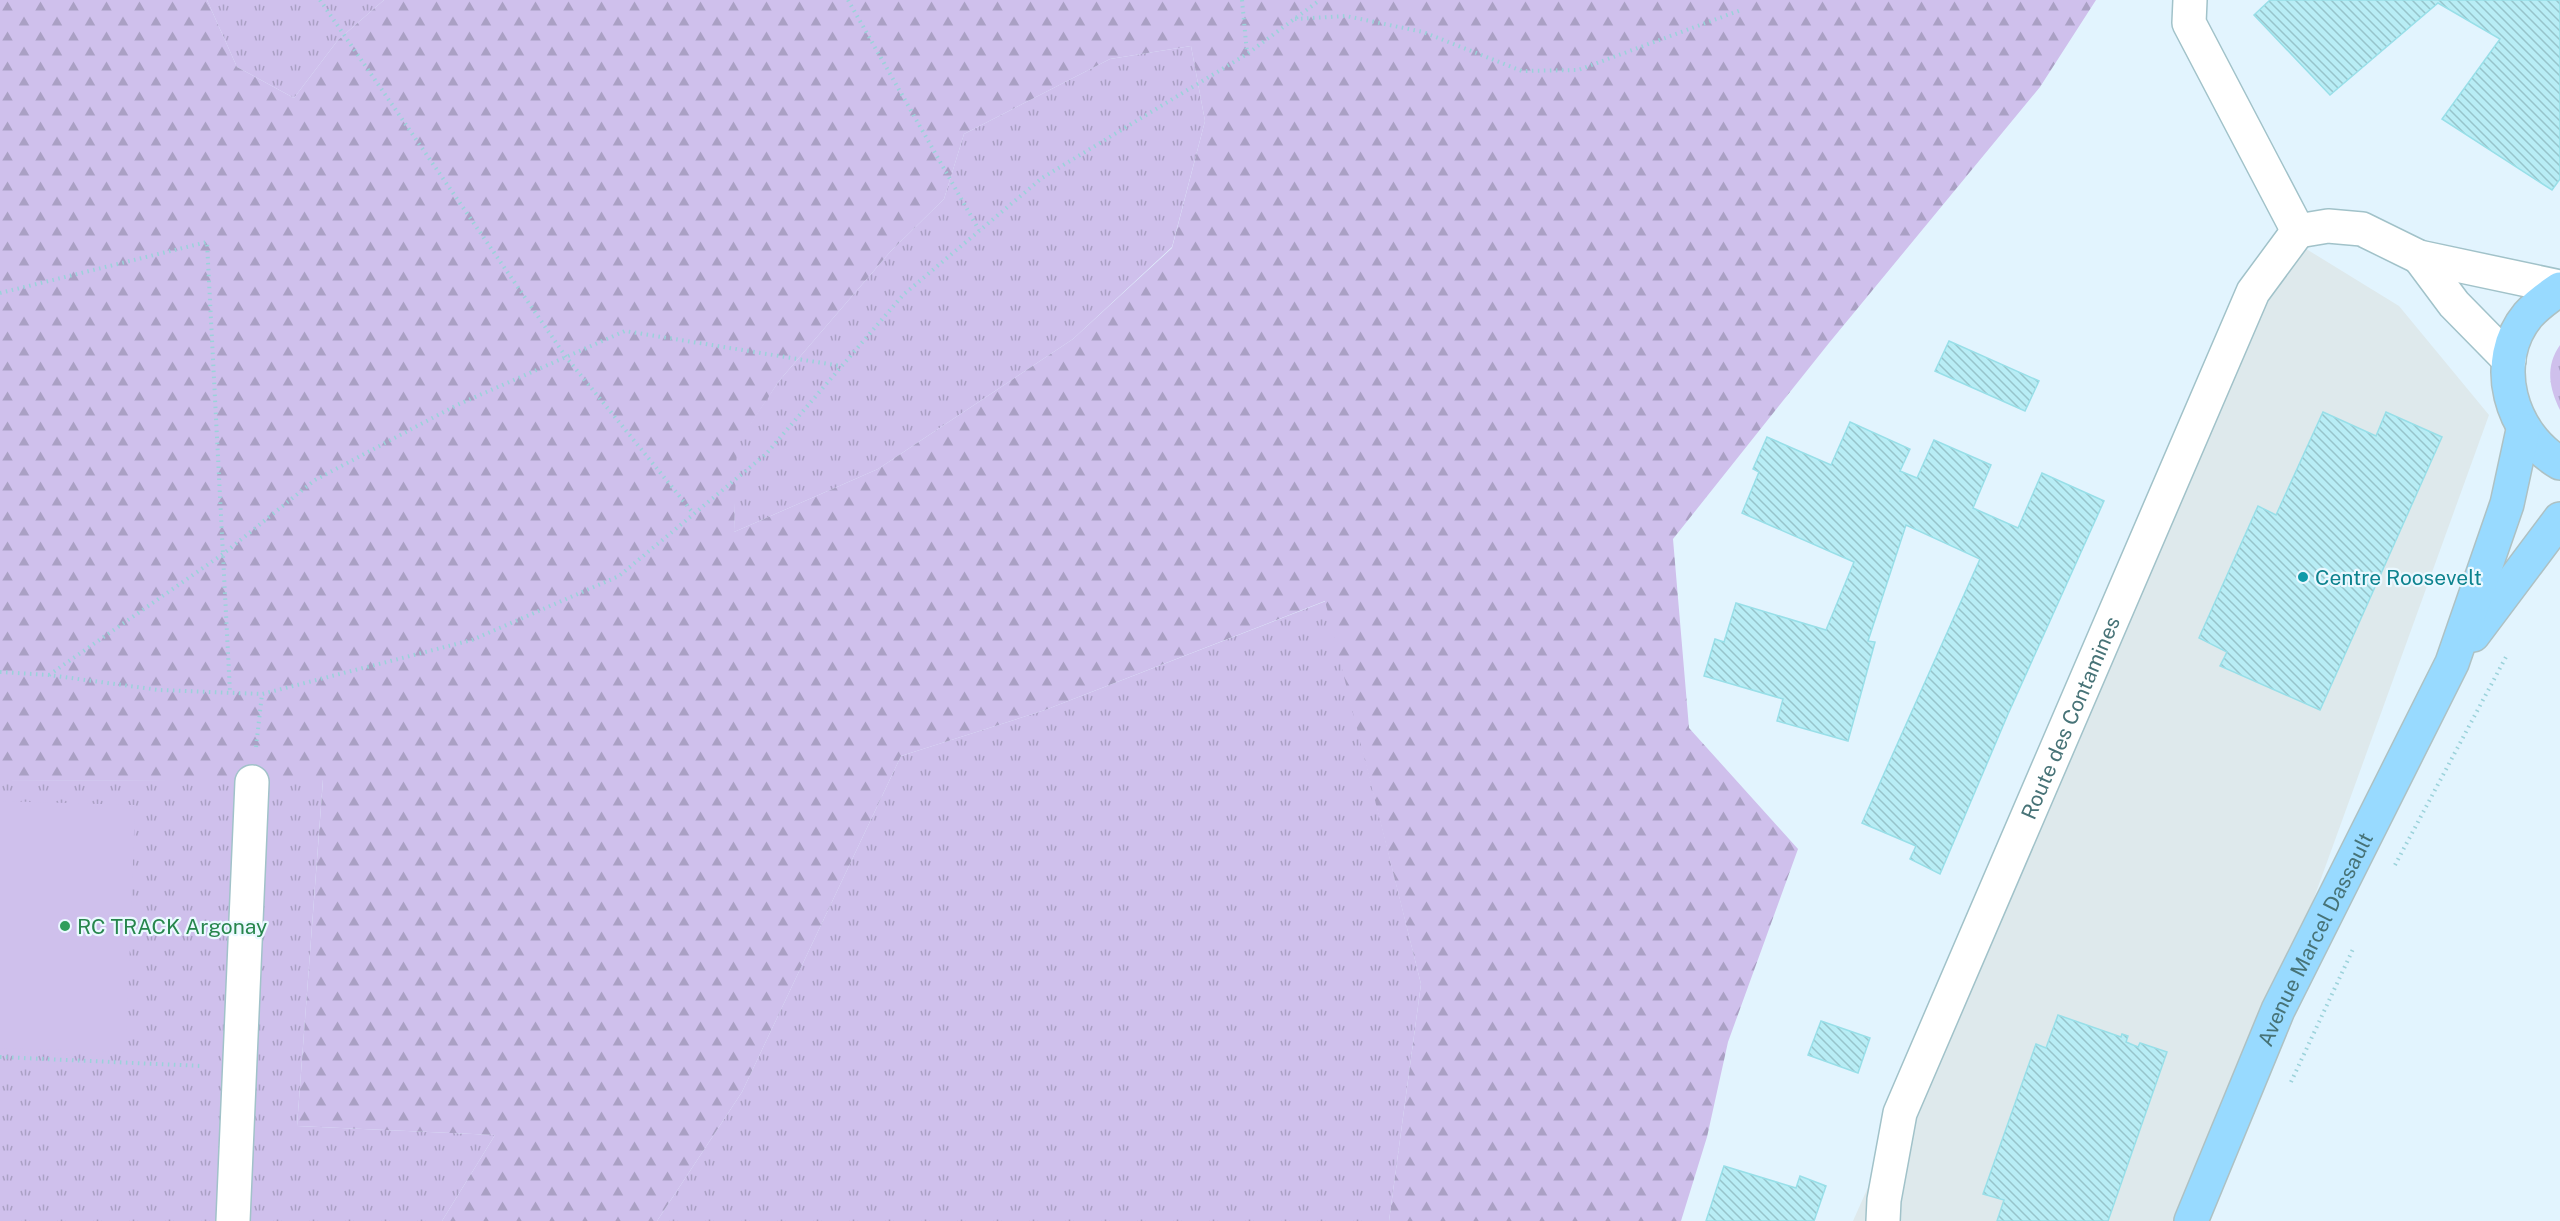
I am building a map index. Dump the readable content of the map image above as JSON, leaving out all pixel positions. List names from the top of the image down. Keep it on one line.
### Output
{"streets":{"main road":["Avenue Marcel Dassault"],"street":["Route des Contamines"]},"places":["Centre Roosevelt","RC TRACK Argonay"]}
